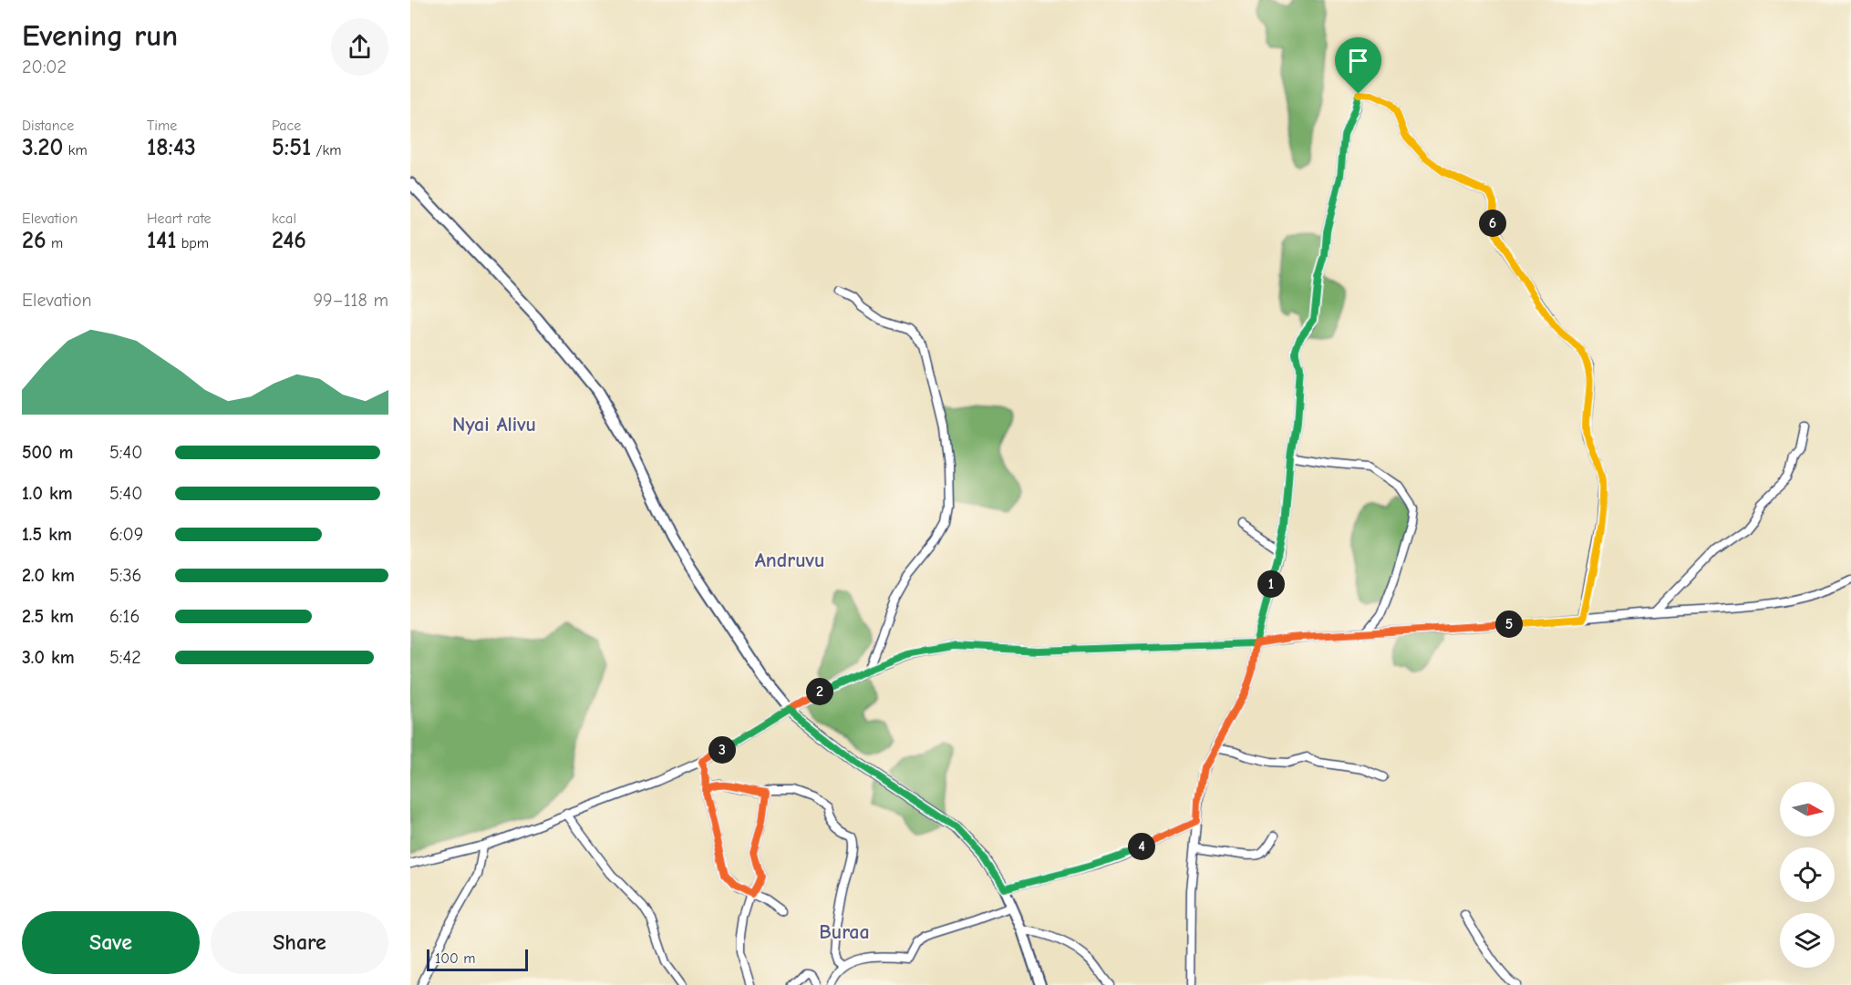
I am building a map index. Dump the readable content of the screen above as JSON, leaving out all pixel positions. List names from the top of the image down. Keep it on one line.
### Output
{"districts":["Nyai Alivu","Andruvu","Buraa"],"scale_bar":"100 m","north":"right","page":{"heading":["Evening run","20:02"],"stats":[["Distance","3.20 km"],["Time","18:43"],["Pace","5:51 /km"],["Elevation","26 m"],["Heart rate","141 bpm"],["kcal","246"]],"pins":["6","1","5","2","3","4"],"chart":["Elevation","99–118 m"],"list":[{"name":"500 m","note":"5:40"},{"name":"1.0 km","note":"5:40"},{"name":"1.5 km","note":"6:09"},{"name":"2.0 km","note":"5:36"},{"name":"2.5 km","note":"6:16"},{"name":"3.0 km","note":"5:42"}],"buttons":["Save","Share"],"scale":"100 m"}}
